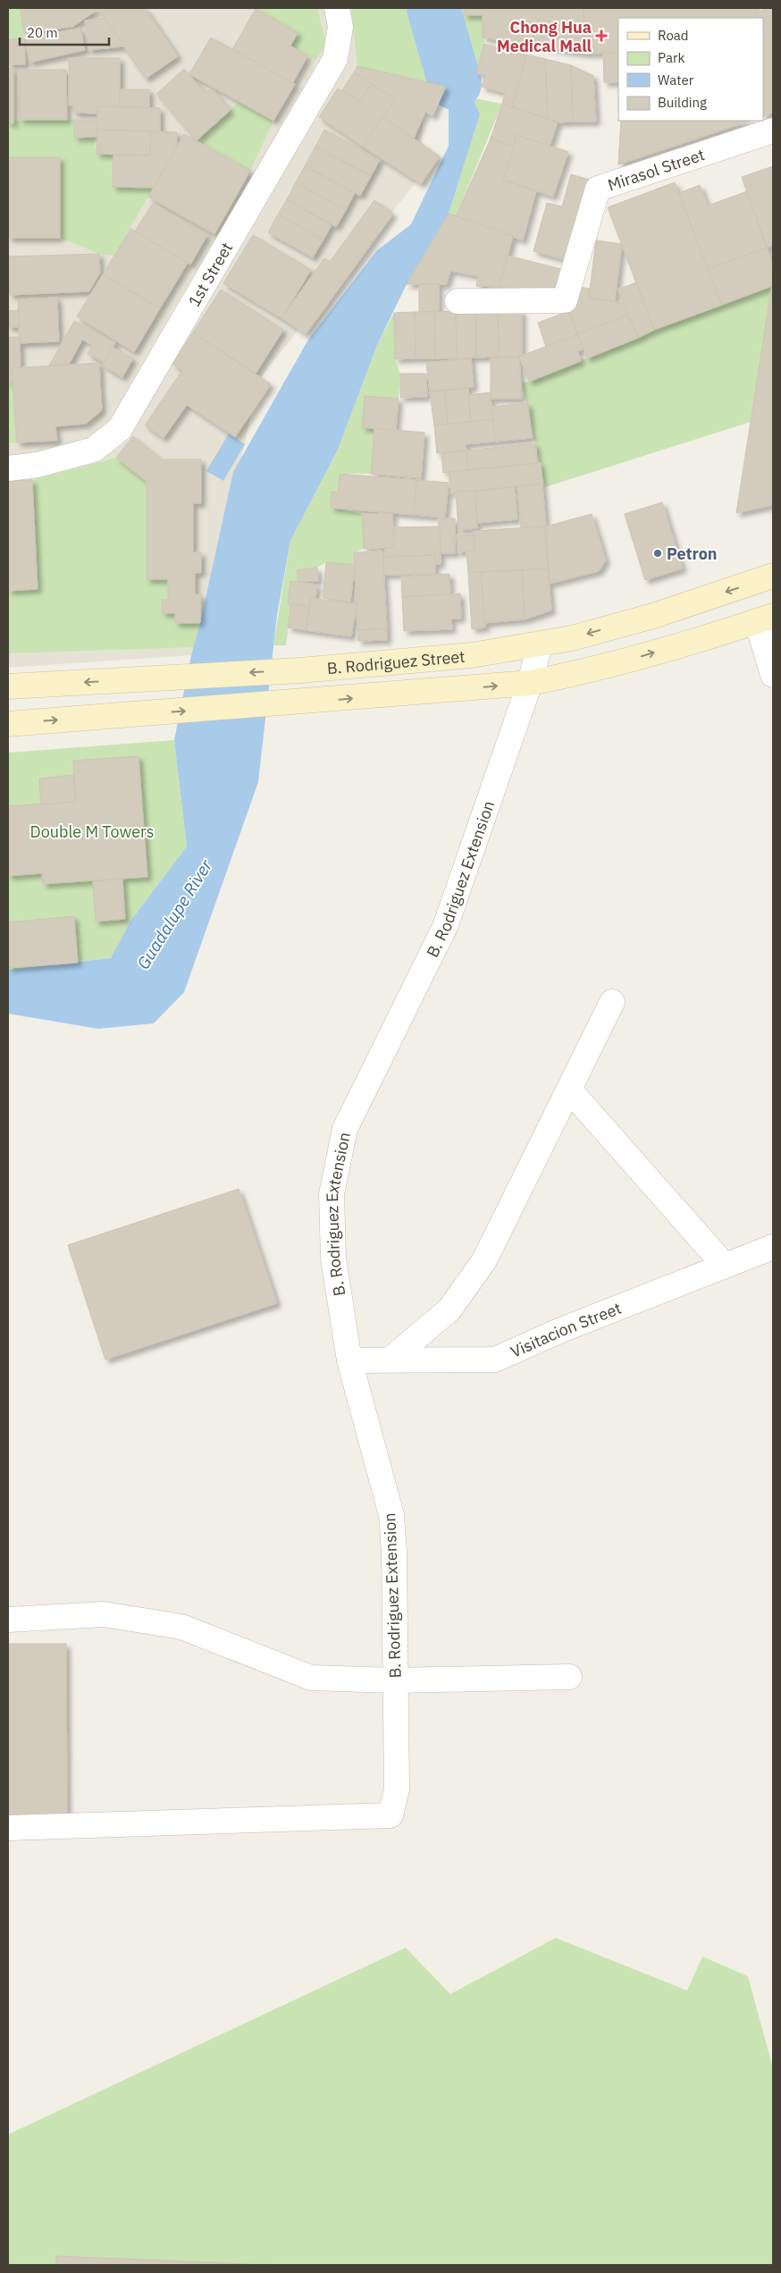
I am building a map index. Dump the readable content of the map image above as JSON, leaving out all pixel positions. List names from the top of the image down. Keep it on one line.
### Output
{"streets":{"main road":["B. Rodriguez Street"],"street":["Mirasol Street","1st Street","B. Rodriguez Extension","Visitacion Street"]},"crossings":[["B. Rodriguez Street","B. Rodriguez Extension"],["B. Rodriguez Extension","Visitacion Street"]],"water":["Guadalupe River"],"parks":["Double M Towers"],"places":{"health":["Chong Hua Medical Mall"],"other":["Petron"]},"legend":["Road","Park","Water","Building"],"scale_bar":"20 m"}
